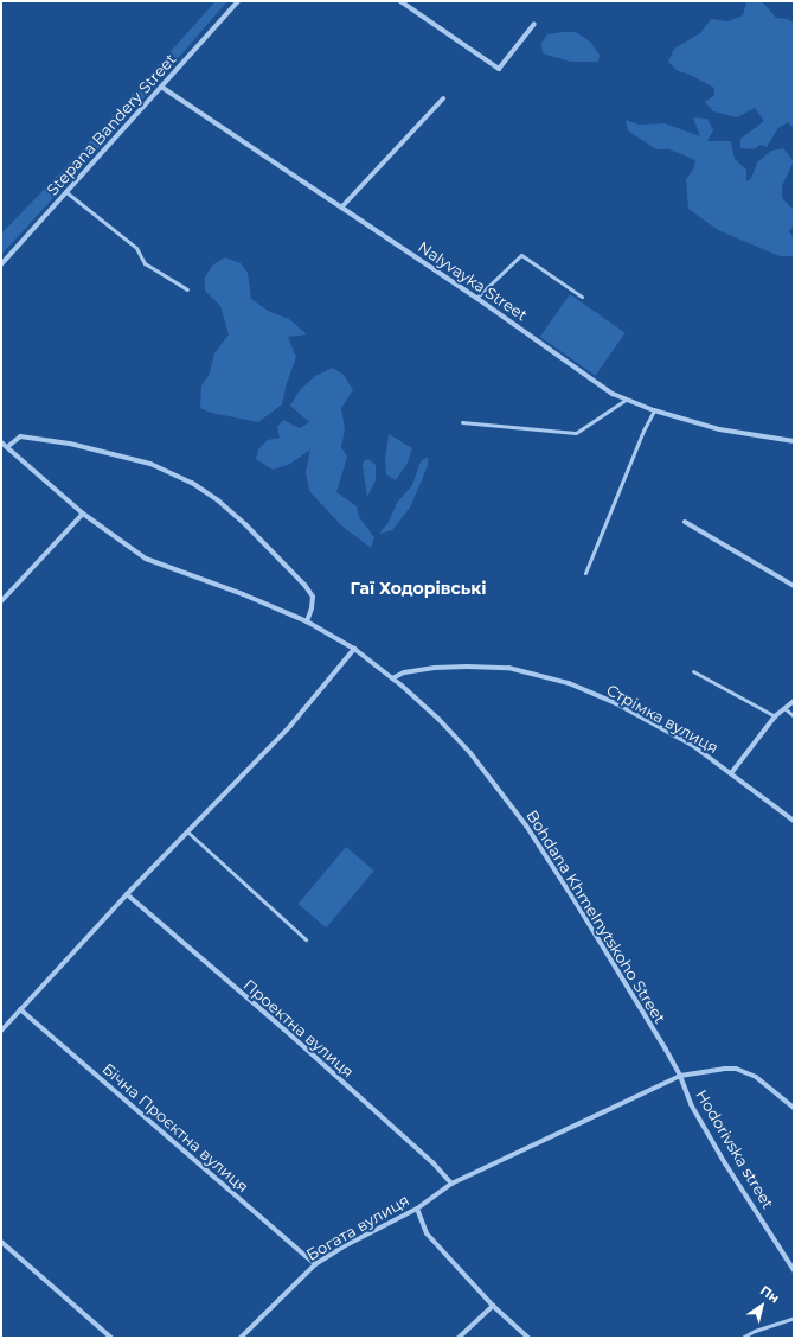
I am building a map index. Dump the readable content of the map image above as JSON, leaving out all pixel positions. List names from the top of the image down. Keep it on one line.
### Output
{"streets":{"street":["Stepana Bandery Street","Nalyvayka Street","Стрімка вулиця","Bohdana Khmelnytskoho Street","Проектна вулиця","Бічна Проєктна вулиця","Hodorivska street","Богата вулиця"]},"crossings":[["Stepana Bandery Street","Nalyvayka Street"],["Стрімка вулиця","Bohdana Khmelnytskoho Street"],["Bohdana Khmelnytskoho Street","Hodorivska street"],["Bohdana Khmelnytskoho Street","Богата вулиця"],["Проектна вулиця","Богата вулиця"],["Бічна Проєктна вулиця","Богата вулиця"],["Hodorivska street","Богата вулиця"]],"districts":["Гаї Ходорівські"],"north":"top right"}
